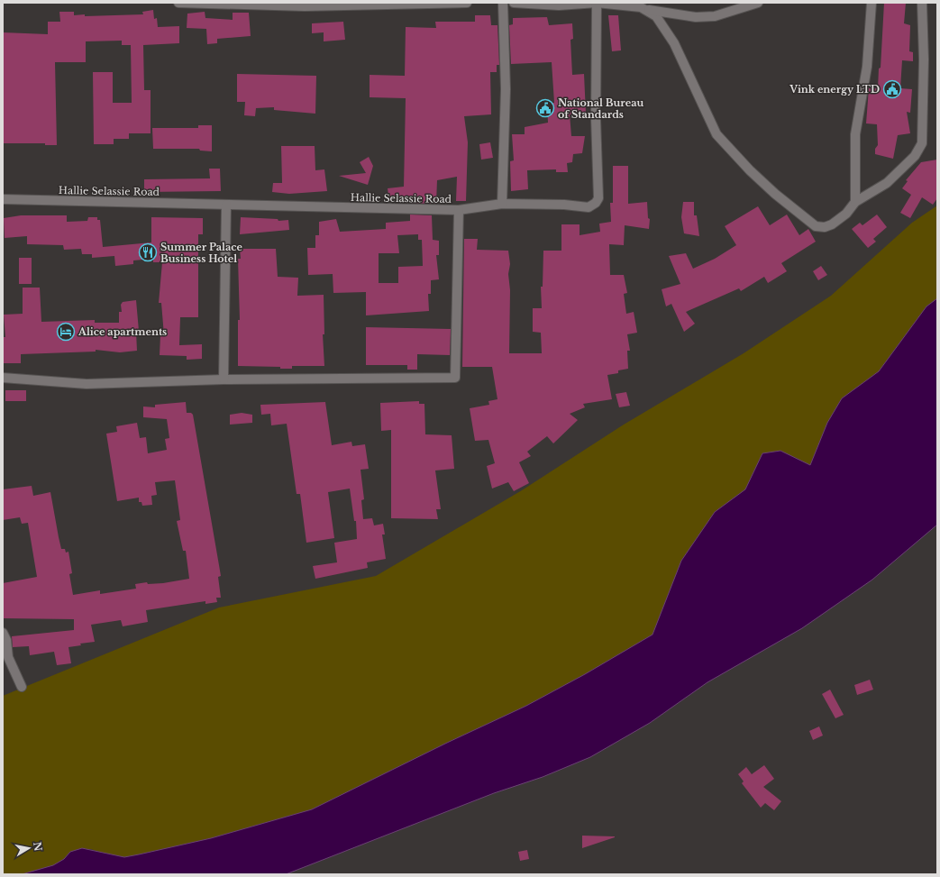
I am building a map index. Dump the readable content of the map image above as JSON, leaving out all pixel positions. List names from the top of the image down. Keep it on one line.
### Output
{"streets":{"street":["Hallie Selassie Road"]},"places":{"public building":["Vink energy LTD","National Bureau of Standards"],"restaurant":["Summer Palace Business Hotel"],"hotel":["Alice apartments"]},"north":"right"}
